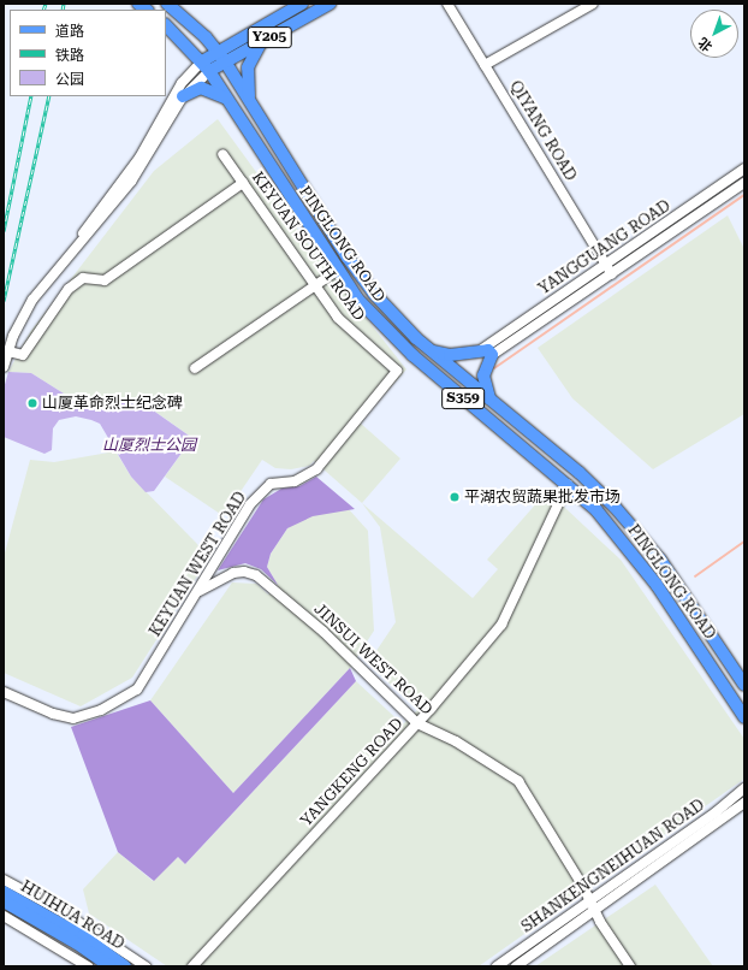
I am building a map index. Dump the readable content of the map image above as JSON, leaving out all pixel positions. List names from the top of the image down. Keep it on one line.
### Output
{"streets":{"main road":["Y205","PINGLONG ROAD","S359","HUIHUA ROAD"],"street":["QIYANG ROAD","KEYUAN SOUTH ROAD","YANGGUANG ROAD","KEYUAN WEST ROAD","JINSUI WEST ROAD","YANGKENG ROAD","SHANKENGNEIHUAN ROAD"]},"crossings":[["Y205","PINGLONG ROAD"],["QIYANG ROAD","YANGGUANG ROAD"],["PINGLONG ROAD","YANGKENG ROAD"],["KEYUAN SOUTH ROAD","KEYUAN WEST ROAD"],["KEYUAN WEST ROAD","JINSUI WEST ROAD"],["JINSUI WEST ROAD","YANGKENG ROAD"],["JINSUI WEST ROAD","SHANKENGNEIHUAN ROAD"]],"parks":["山厦烈士公园"],"places":["山厦革命烈士纪念碑","平湖农贸蔬果批发市场"],"legend":["道路","铁路","公园"],"north":"bottom left"}
